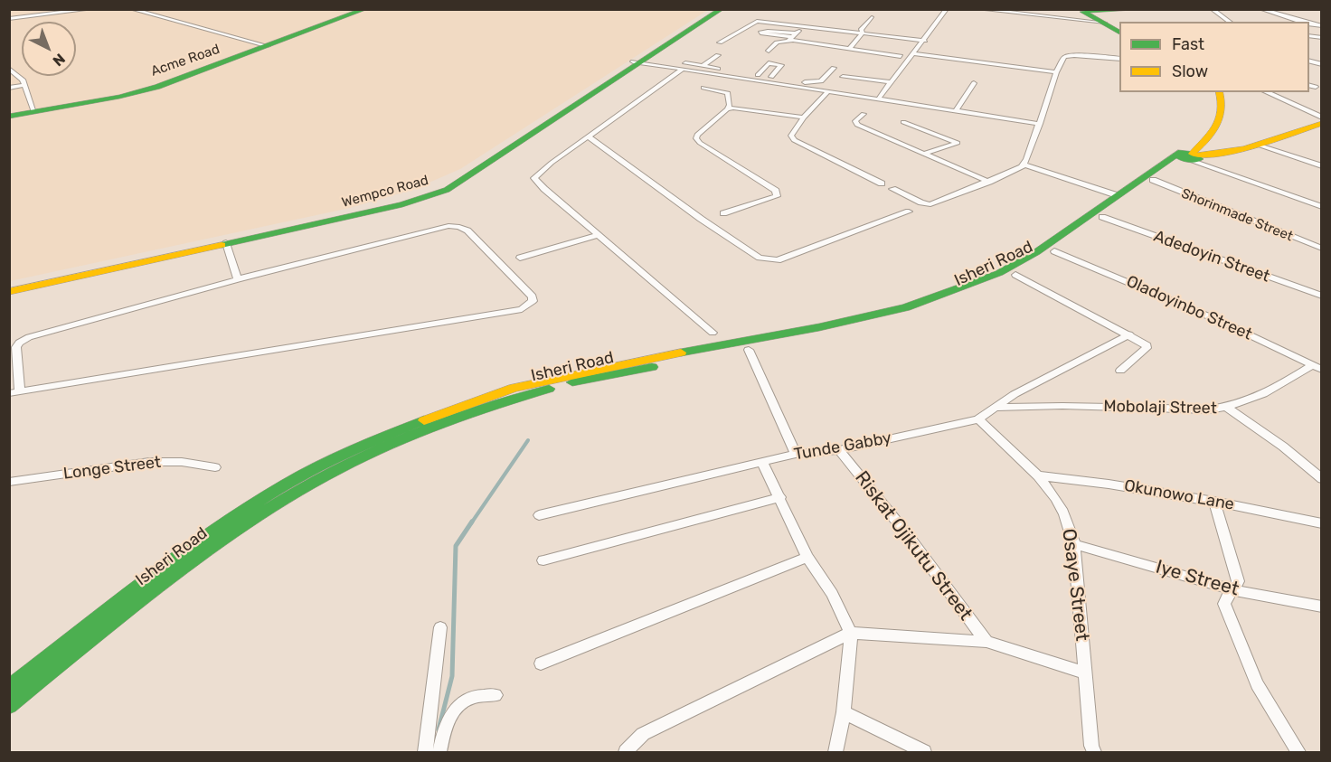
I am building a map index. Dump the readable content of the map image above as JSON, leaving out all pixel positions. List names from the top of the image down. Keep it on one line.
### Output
{"streets":{"main road":["Acme Road","Wempco Road","Isheri Road"],"street":["Shorinmade Street","Adedoyin Street","Oladoyinbo Street","Mobolaji Street","Tunde Gabby","Longe Street","Okunowo Lane","Riskat Ojikutu Street","Iye Street","Osaye Street"]},"crossings":[["Shorinmade Street","Isheri Road"],["Adedoyin Street","Isheri Road"],["Isheri Road","Oladoyinbo Street"],["Oladoyinbo Street","Mobolaji Street"],["Mobolaji Street","Tunde Gabby"],["Tunde Gabby","Riskat Ojikutu Street"],["Tunde Gabby","Osaye Street"],["Okunowo Lane","Osaye Street"],["Iye Street","Osaye Street"]],"legend":["Fast","Slow"],"north":"bottom right"}
